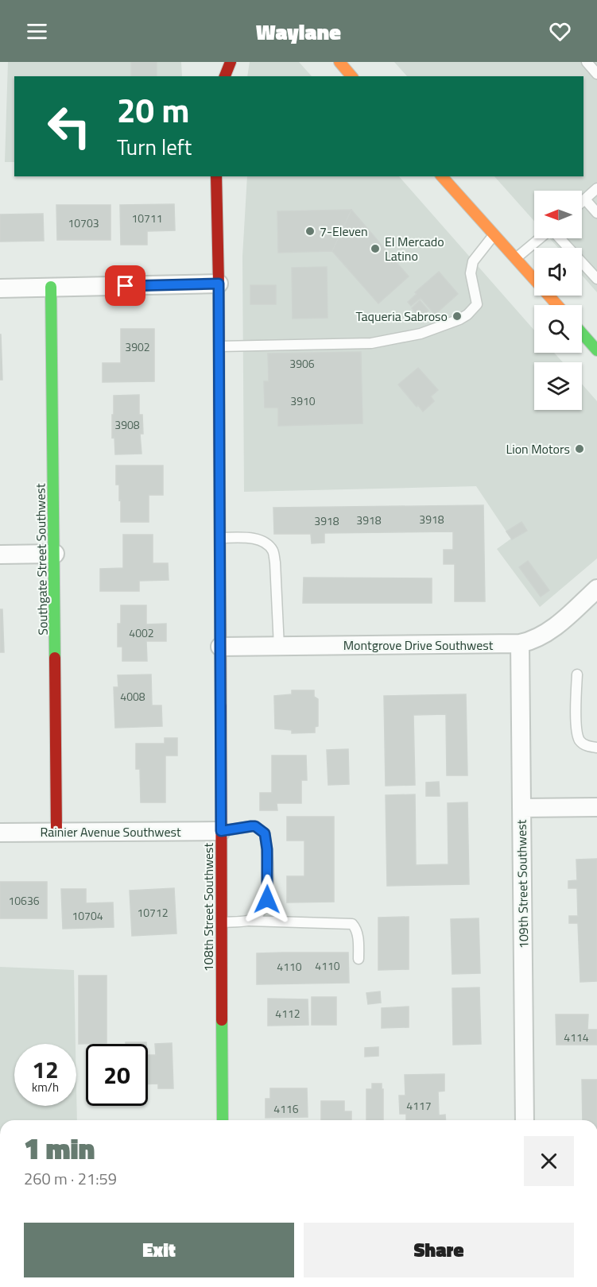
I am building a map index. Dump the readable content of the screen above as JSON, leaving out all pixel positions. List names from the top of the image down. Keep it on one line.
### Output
{"streets":{"street":["Southgate Street Southwest","Montgrove Drive Southwest","Rainier Avenue Southwest","109th Street Southwest","108th Street Southwest"]},"crossings":[["Southgate Street Southwest","Rainier Avenue Southwest"],["Montgrove Drive Southwest","109th Street Southwest"],["Montgrove Drive Southwest","108th Street Southwest"],["Rainier Avenue Southwest","108th Street Southwest"]],"places":["7-Eleven","El Mercado Latino","Taqueria Sabroso","Lion Motors"],"house_numbers":["10711","10703","3902","3906","3910","3908","3918","3918","3918","4002","4008","10636","10712","10704","4110","4110","4112","4114","4117","4116"],"north":"left","page":{"header":"Waylane","turn":["20 m","Turn left"],"speed":"12 km/h","limit":"20","heading":["1 min","260 m · 21:59"],"buttons":["Exit","Share"]}}
